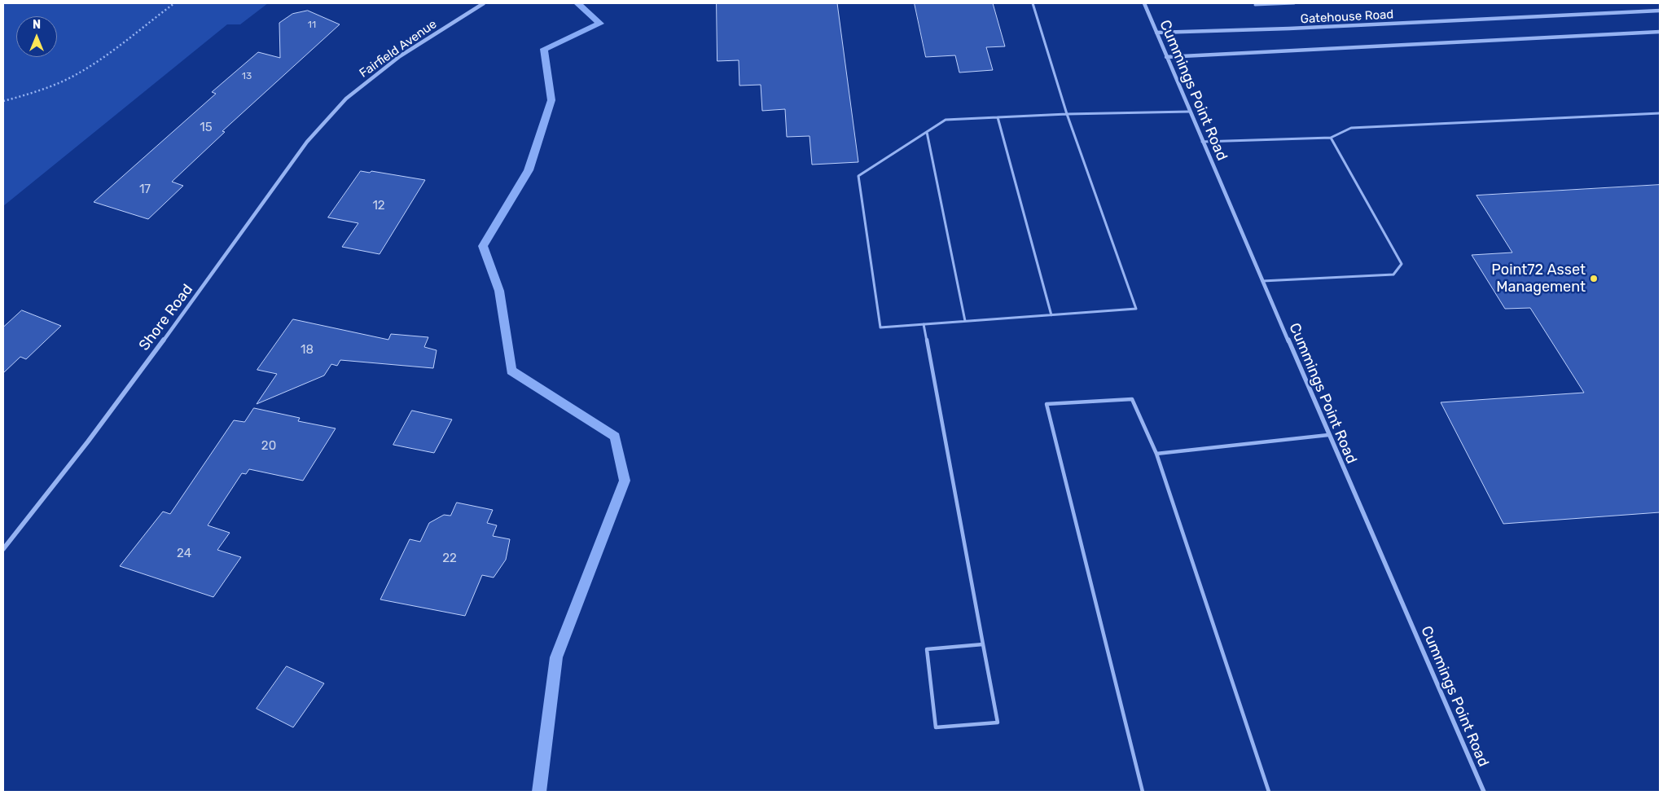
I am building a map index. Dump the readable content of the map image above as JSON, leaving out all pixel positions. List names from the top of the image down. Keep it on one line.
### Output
{"streets":{"street":["Gatehouse Road","Fairfield Avenue","Cummings Point Road","Shore Road"]},"crossings":[["Gatehouse Road","Cummings Point Road"],["Fairfield Avenue","Shore Road"]],"places":["Point72 Asset Management"],"house_numbers":["11","13","15","17","12","18","20","24","22"],"north":"top"}
